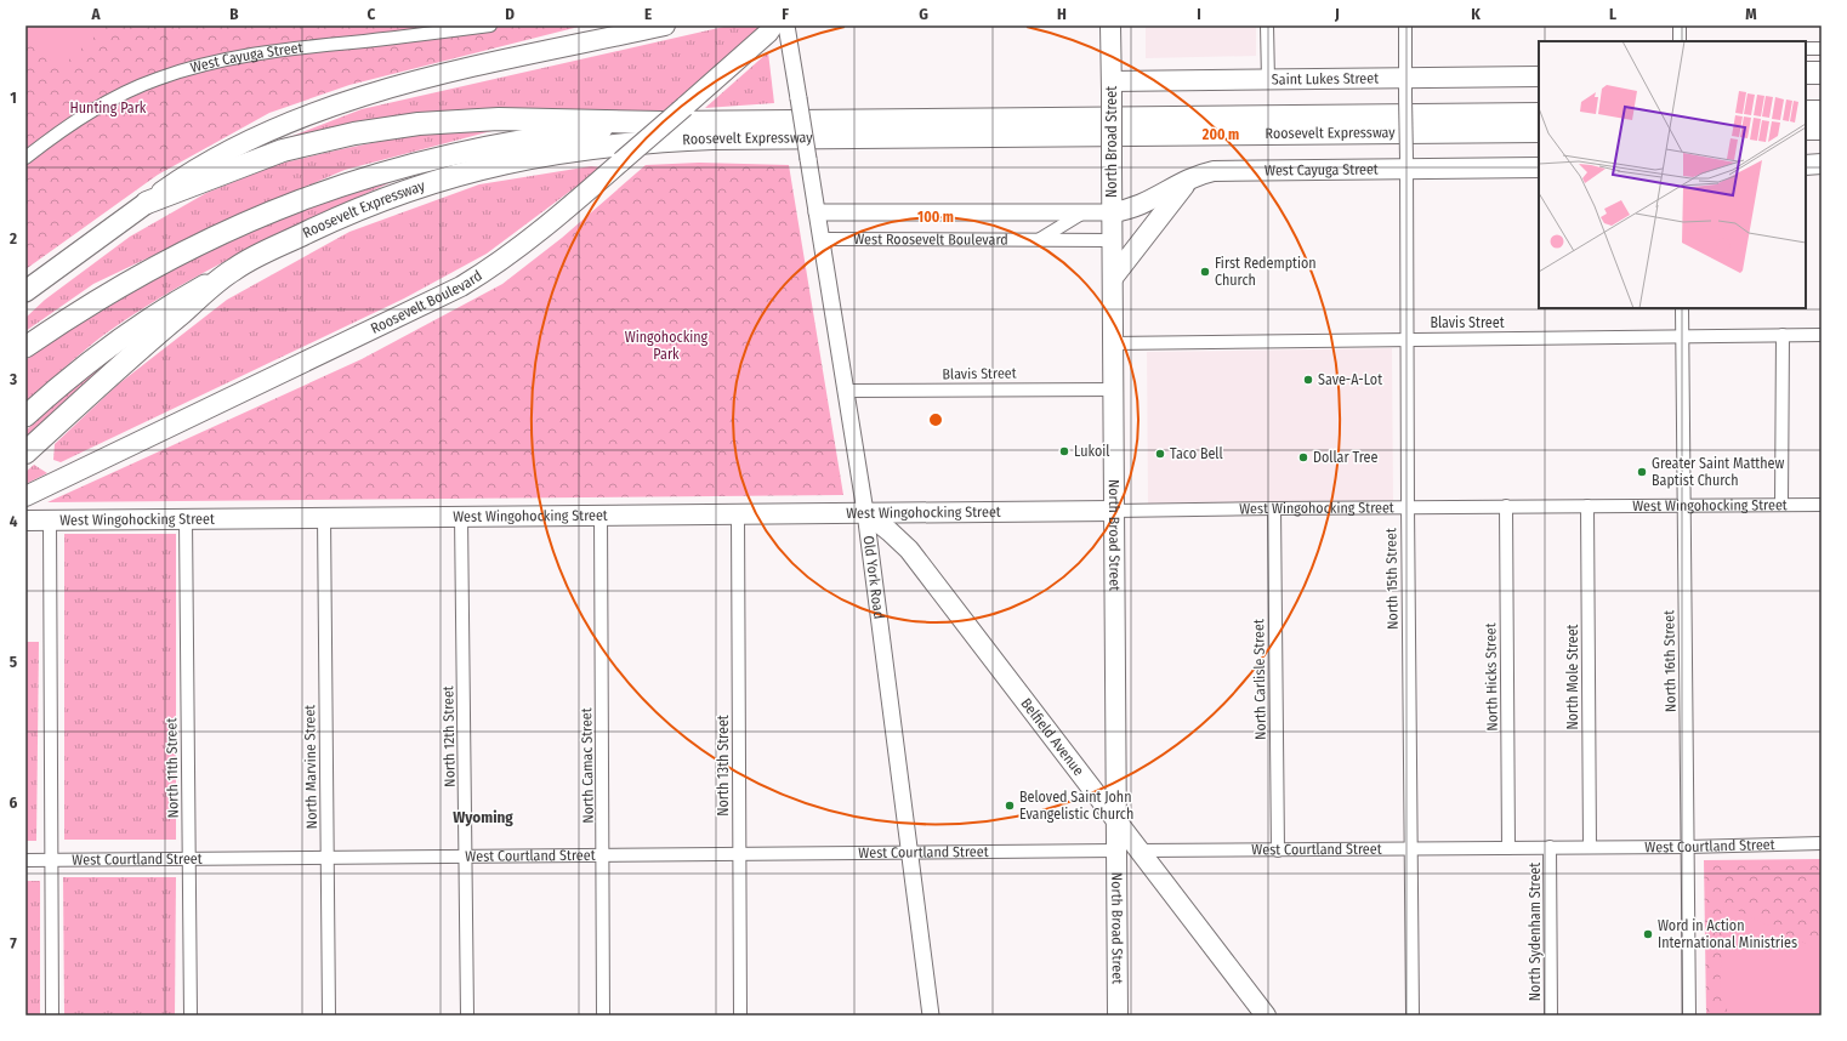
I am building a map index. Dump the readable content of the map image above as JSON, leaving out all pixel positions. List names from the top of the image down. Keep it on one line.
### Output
{"streets":{"highway":["Roosevelt Expressway"],"main road":["West Cayuga Street","Saint Lukes Street","North Broad Street","Roosevelt Boulevard","West Wingohocking Street","Belfield Avenue"],"street":["West Roosevelt Boulevard","Blavis Street","Old York Road","North 15th Street","North 16th Street","North Hicks Street","North Mole Street","North Carlisle Street","North 12th Street","North Camac Street","North 13th Street","North Marvine Street","North 11th Street","West Courtland Street","North Sydenham Street"]},"crossings":[["West Cayuga Street","North Broad Street"],["West Cayuga Street","West Roosevelt Boulevard"],["West Cayuga Street","North 15th Street"],["Saint Lukes Street","North Broad Street"],["Saint Lukes Street","North 15th Street"],["North Broad Street","West Roosevelt Boulevard"],["North Broad Street","Blavis Street"],["North Broad Street","West Wingohocking Street"],["North Broad Street","Belfield Avenue"],["North Broad Street","West Courtland Street"],["West Roosevelt Boulevard","Old York Road"],["Blavis Street","Old York Road"],["Blavis Street","North 15th Street"],["Blavis Street","North 16th Street"],["West Wingohocking Street","Old York Road"],["West Wingohocking Street","North 15th Street"],["West Wingohocking Street","North 16th Street"],["West Wingohocking Street","North Hicks Street"],["West Wingohocking Street","North Mole Street"],["West Wingohocking Street","North Carlisle Street"],["West Wingohocking Street","North 12th Street"],["West Wingohocking Street","Belfield Avenue"],["West Wingohocking Street","North Camac Street"],["West Wingohocking Street","North 13th Street"],["West Wingohocking Street","North Marvine Street"],["West Wingohocking Street","North 11th Street"],["Old York Road","Belfield Avenue"],["Old York Road","West Courtland Street"],["North 15th Street","West Courtland Street"],["North 16th Street","West Courtland Street"],["North Hicks Street","West Courtland Street"],["North Mole Street","West Courtland Street"],["North Carlisle Street","West Courtland Street"],["North 12th Street","West Courtland Street"],["Belfield Avenue","West Courtland Street"],["North Camac Street","West Courtland Street"],["North 13th Street","West Courtland Street"],["North Marvine Street","West Courtland Street"],["North 11th Street","West Courtland Street"],["West Courtland Street","North Sydenham Street"]],"districts":["Wyoming"],"parks":["Hunting Park","Wingohocking Park"],"places":["First Redemption Church","Save-A-Lot","Lukoil","Taco Bell","Dollar Tree","Greater Saint Matthew Baptist Church","Beloved Saint John Evangelistic Church","Word in Action International Ministries"],"grid":{"columns":["A","B","C","D","E","F","G","H","I","J","K","L","M"],"rows":["1","2","3","4","5","6","7"]},"rings":["200 m","100 m"]}
